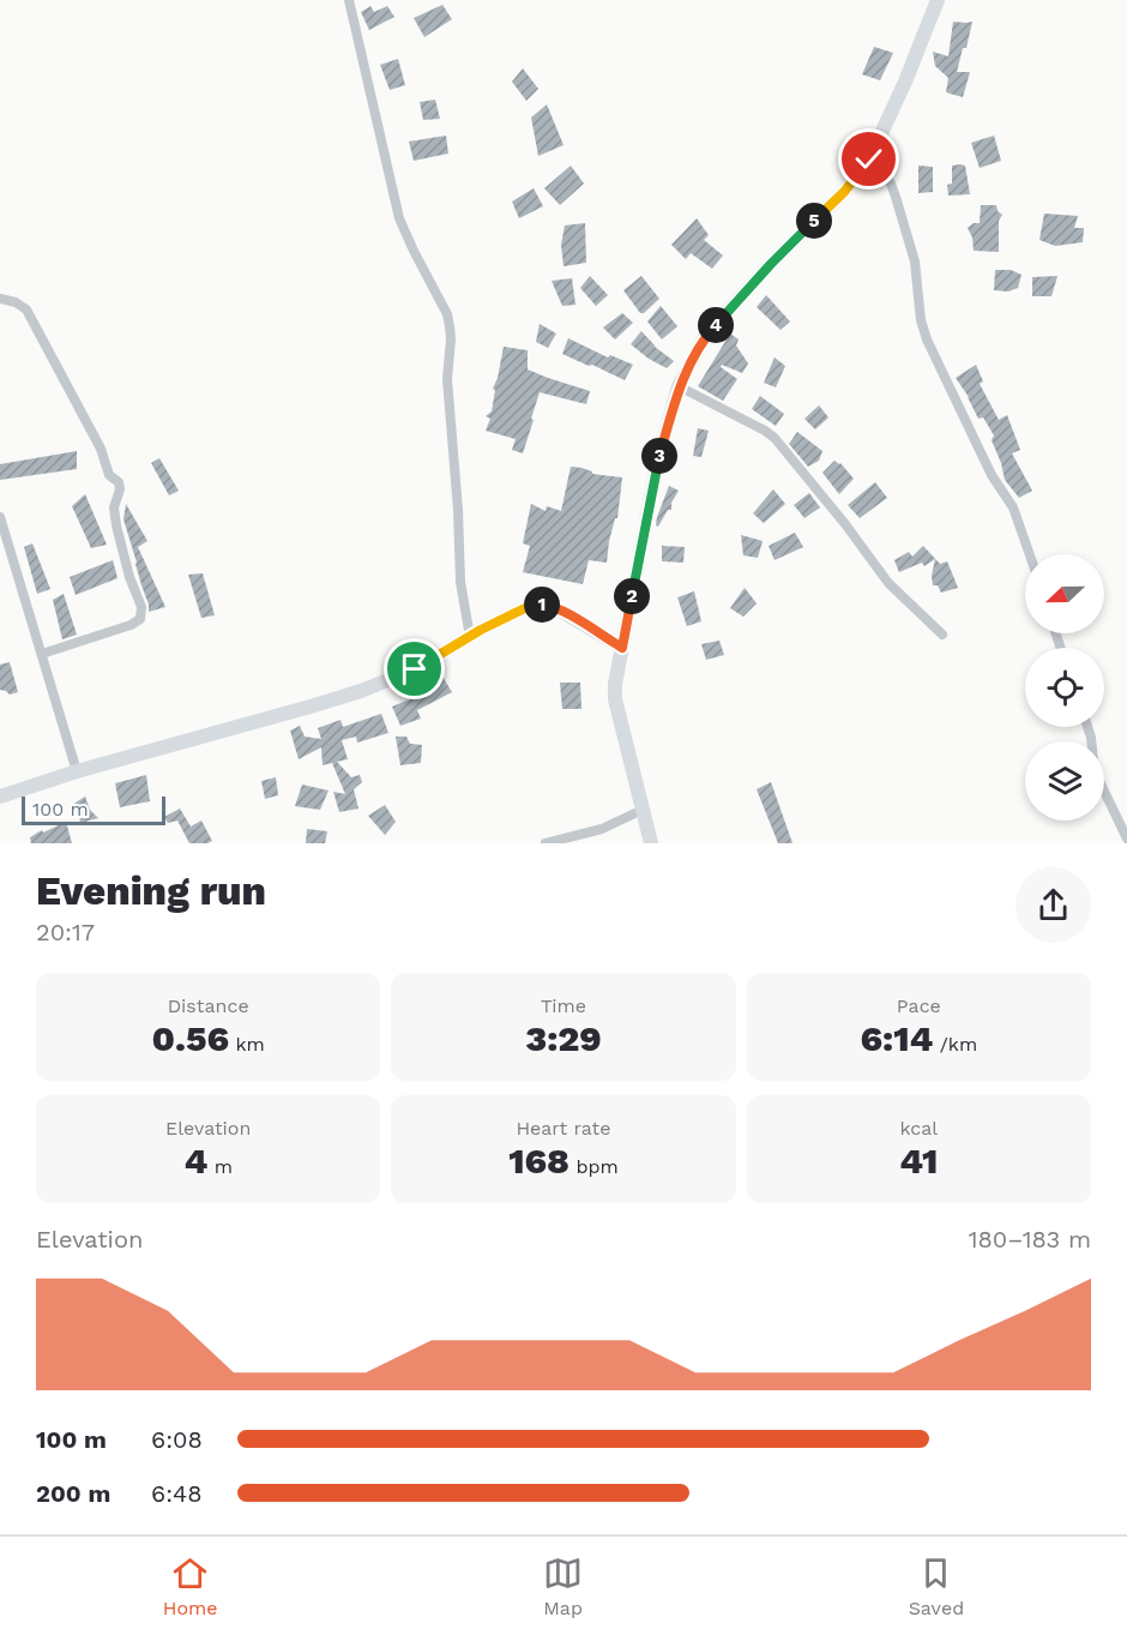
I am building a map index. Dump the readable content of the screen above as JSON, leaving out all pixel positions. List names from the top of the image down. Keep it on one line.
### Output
{"scale_bar":"100 m","north":"left","page":{"pins":["5","4","3","2","1"],"scale":"100 m","heading":["Evening run","20:17"],"stats":[["Distance","0.56 km"],["Time","3:29"],["Pace","6:14 /km"],["Elevation","4 m"],["Heart rate","168 bpm"],["kcal","41"]],"chart":["Elevation","180–183 m"],"list":[{"name":"100 m","note":"6:08"},{"name":"200 m","note":"6:48"}],"tabs":["Home","Map","Saved"]}}
